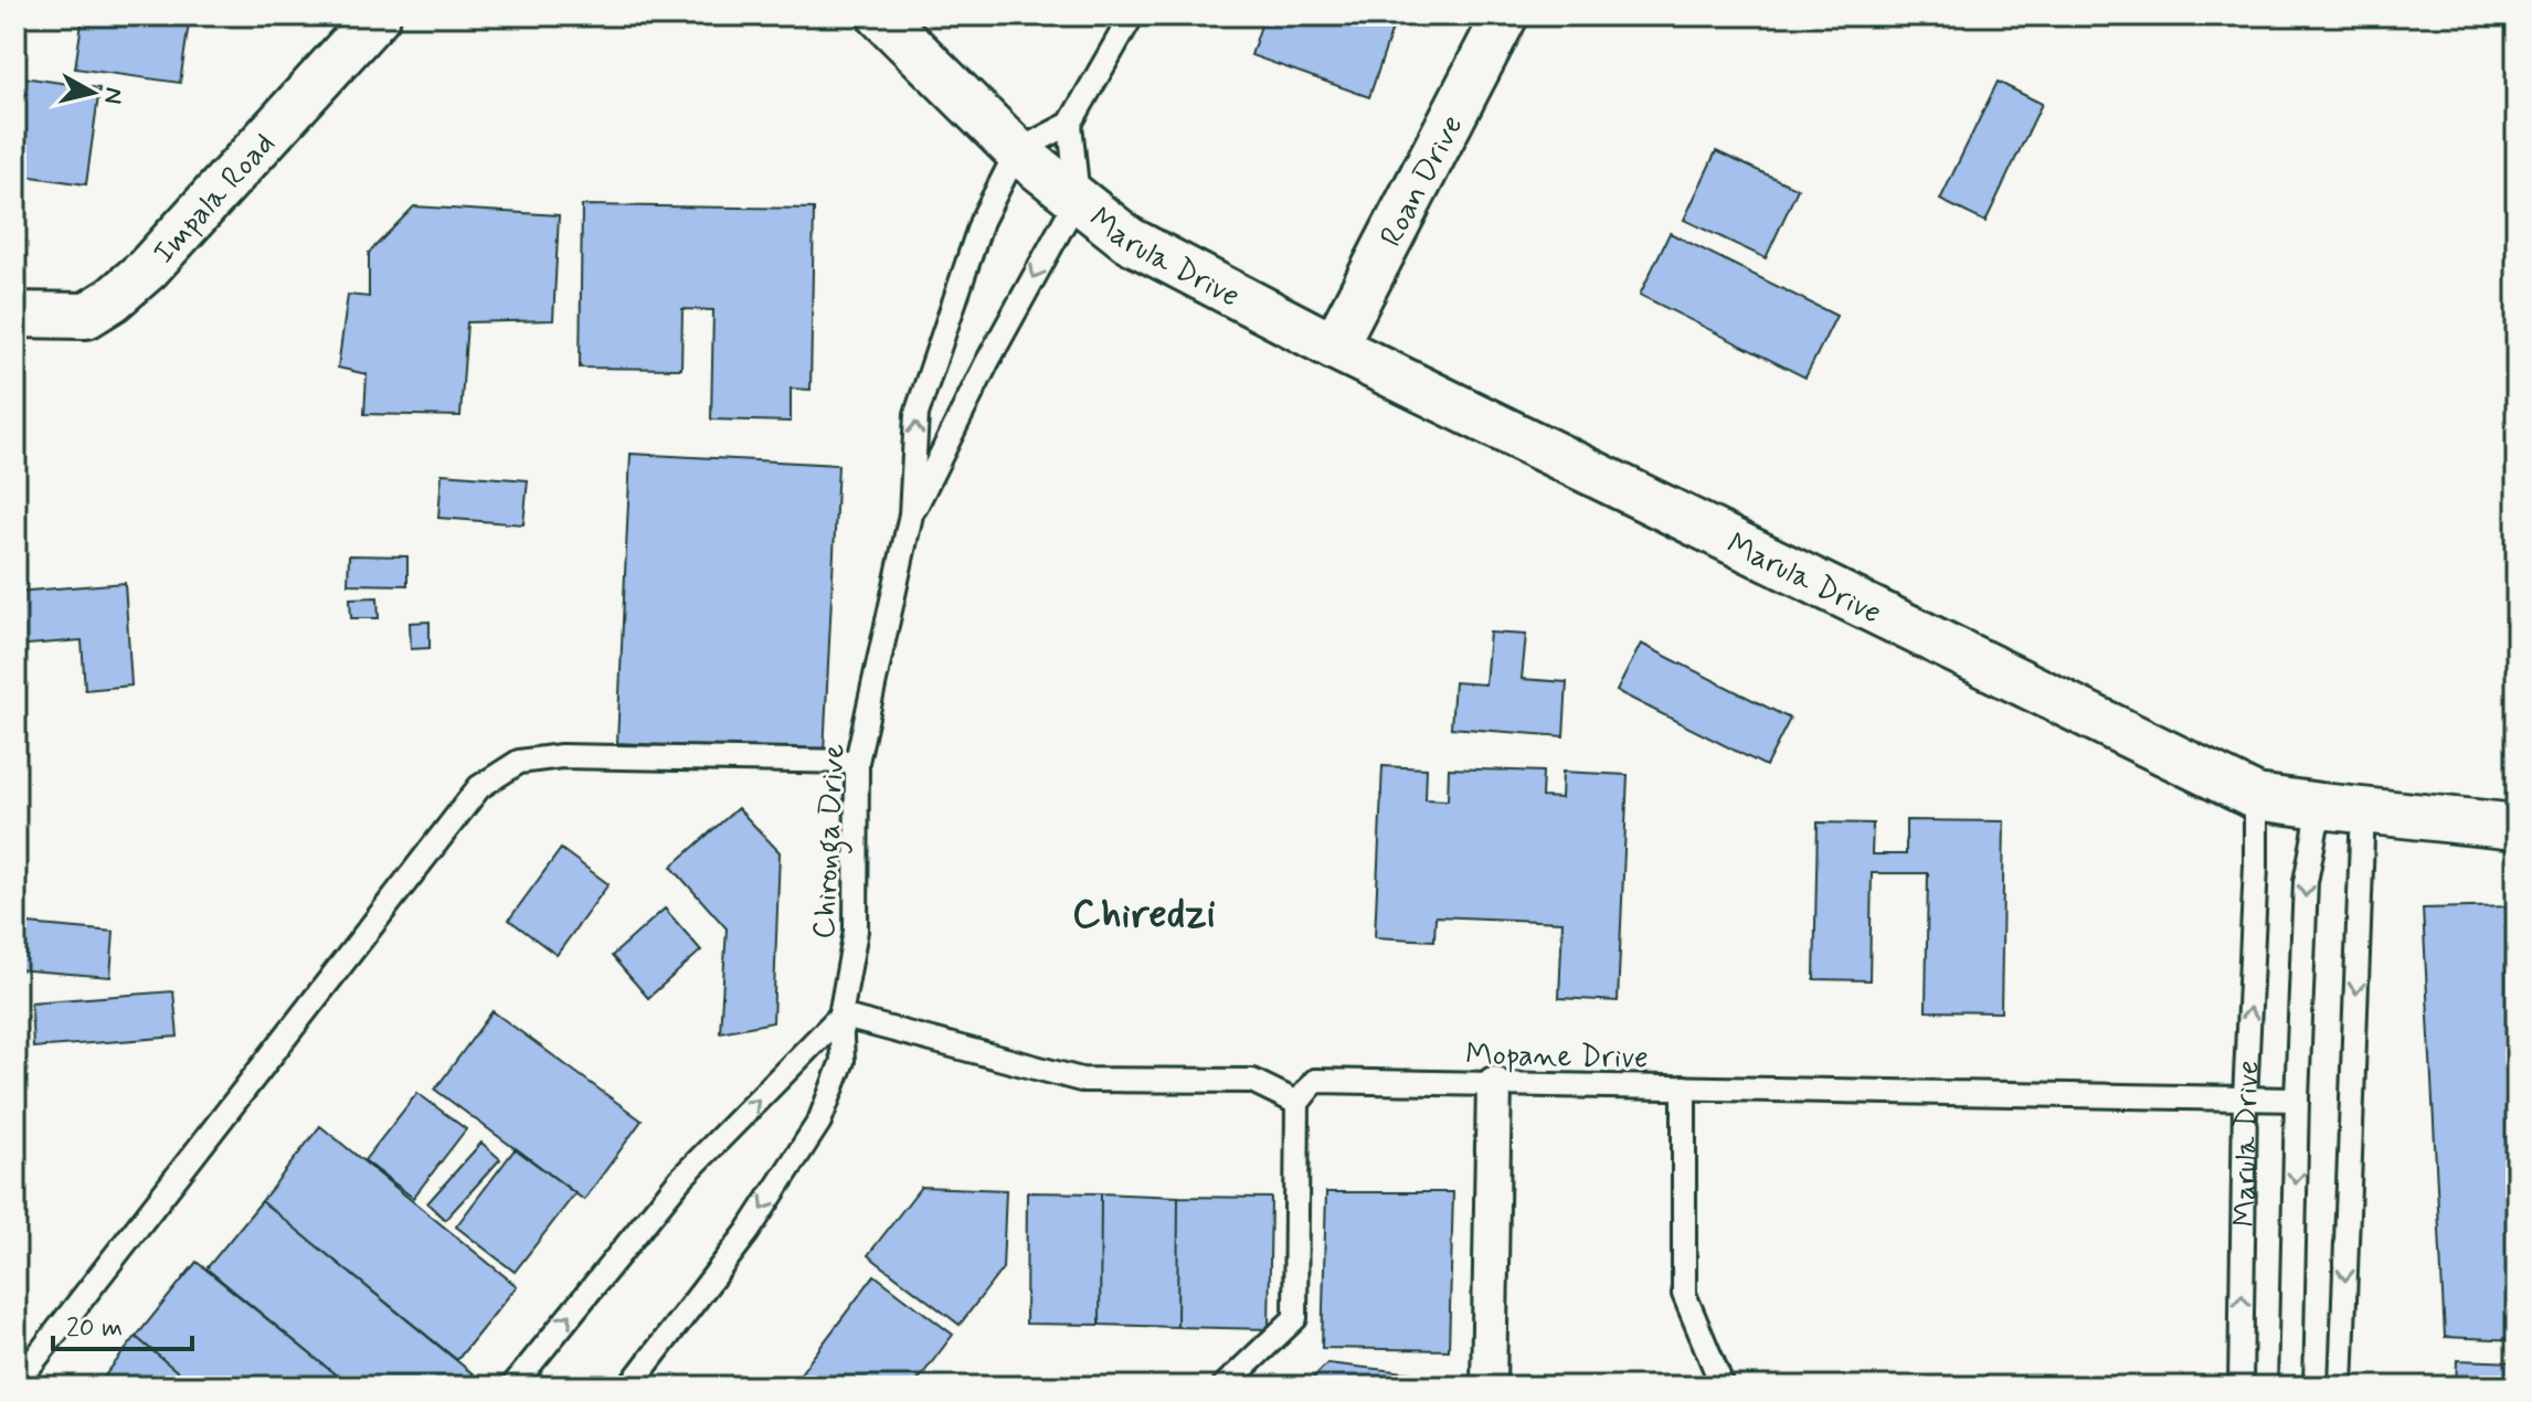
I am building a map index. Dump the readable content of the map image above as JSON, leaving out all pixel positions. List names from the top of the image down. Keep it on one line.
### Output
{"streets":{"street":["Roan Drive","Impala Road","Marula Drive"],"lane":["Chironga Drive","Mopane Drive"]},"crossings":[["Roan Drive","Marula Drive"],["Marula Drive","Mopane Drive"]],"districts":["Chiredzi"],"scale_bar":"20 m","north":"right"}
